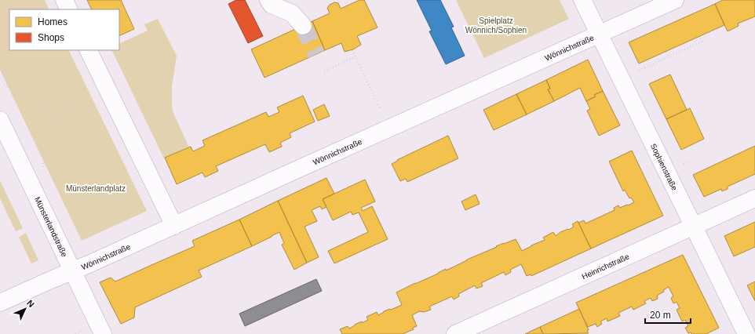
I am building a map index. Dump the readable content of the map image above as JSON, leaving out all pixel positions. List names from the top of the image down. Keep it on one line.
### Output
{"streets":{"street":["Wönnichstraße","Sophienstraße","Münsterlandstraße","Heinrichstraße"]},"crossings":[["Wönnichstraße","Sophienstraße"],["Wönnichstraße","Münsterlandstraße"],["Sophienstraße","Heinrichstraße"]],"parks":["Spielplatz Wönnich/Sophien","Münsterlandplatz"],"legend":["Homes","Shops"],"scale_bar":"20 m","north":"top right"}
